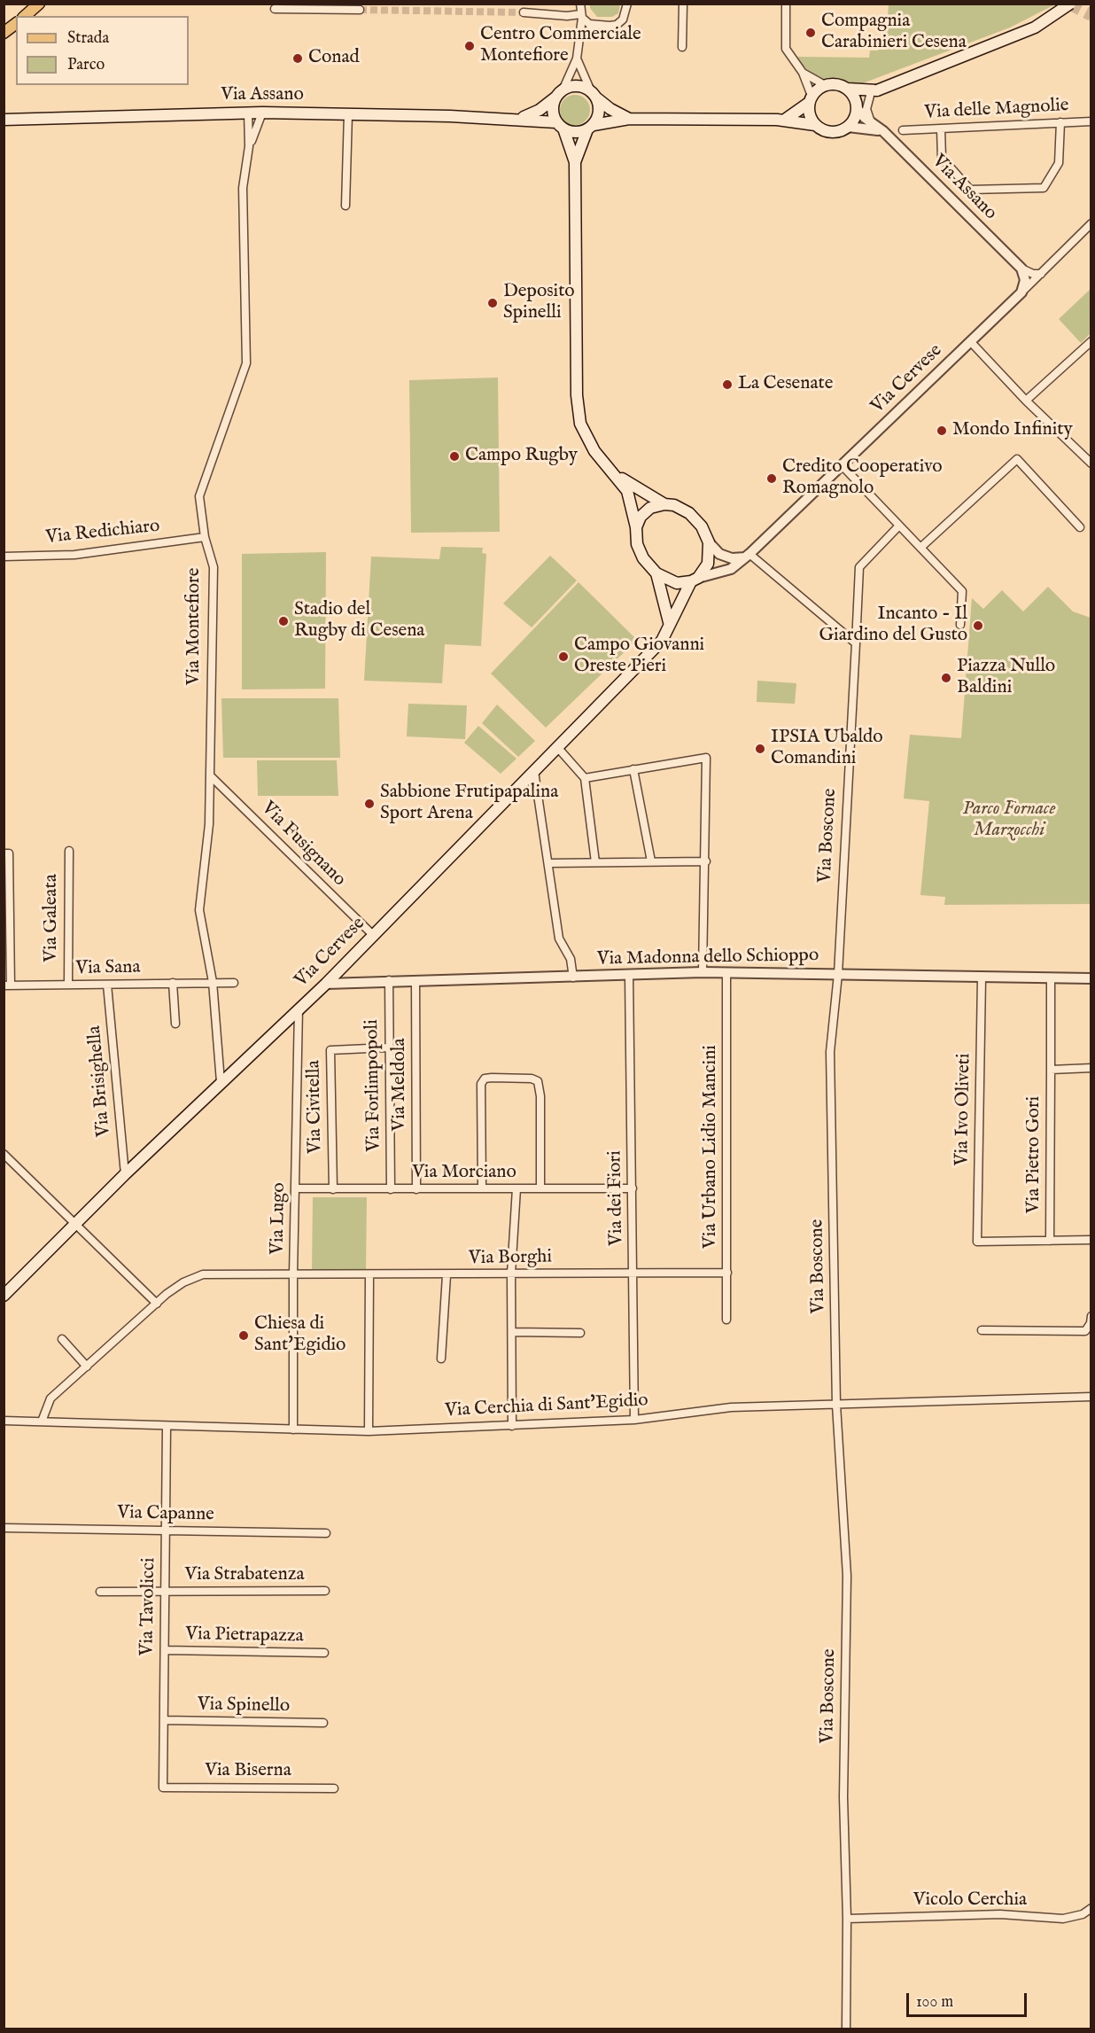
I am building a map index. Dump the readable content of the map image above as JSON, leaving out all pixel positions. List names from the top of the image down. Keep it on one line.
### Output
{"streets":{"main road":["Via Assano","Via Cervese"],"street":["Via delle Magnolie","Via Redichiaro","Via Montefiore","Via Boscone","Via Fusignano","Via Galeata","Via Madonna dello Schioppo","Via Sana","Via Brisighella","Via Meldola","Via Forlimpopoli","Via Civitella","Via Ivo Oliveti","Via Urbano Lidio Mancini","Via Pietro Gori","Via Morciano","Via dei Fiori","Via Lugo","Via Borghi","Via Cerchia di Sant'Egidio","Via Capanne","Via Strabatenza","Via Tavolicci","Via Pietrapazza","Via Spinello","Via Biserna","Vicolo Cerchia"]},"crossings":[["Via Assano","Via Cervese"],["Via Assano","Via Montefiore"],["Via Cervese","Via Montefiore"],["Via Cervese","Via Fusignano"],["Via Cervese","Via Madonna dello Schioppo"],["Via Cervese","Via Brisighella"],["Via Cervese","Via Lugo"],["Via Redichiaro","Via Montefiore"],["Via Montefiore","Via Fusignano"],["Via Montefiore","Via Sana"],["Via Boscone","Via Madonna dello Schioppo"],["Via Boscone","Via Cerchia di Sant'Egidio"],["Via Boscone","Vicolo Cerchia"],["Via Galeata","Via Sana"],["Via Madonna dello Schioppo","Via Meldola"],["Via Madonna dello Schioppo","Via Forlimpopoli"],["Via Madonna dello Schioppo","Via Ivo Oliveti"],["Via Madonna dello Schioppo","Via Urbano Lidio Mancini"],["Via Madonna dello Schioppo","Via Pietro Gori"],["Via Madonna dello Schioppo","Via dei Fiori"],["Via Sana","Via Brisighella"],["Via Meldola","Via Morciano"],["Via Forlimpopoli","Via Civitella"],["Via Forlimpopoli","Via Morciano"],["Via Civitella","Via Morciano"],["Via Ivo Oliveti","Via Pietro Gori"],["Via Urbano Lidio Mancini","Via Borghi"],["Via Morciano","Via dei Fiori"],["Via Morciano","Via Lugo"],["Via dei Fiori","Via Borghi"],["Via dei Fiori","Via Cerchia di Sant'Egidio"],["Via Lugo","Via Borghi"],["Via Lugo","Via Cerchia di Sant'Egidio"],["Via Borghi","Via Cerchia di Sant'Egidio"],["Via Cerchia di Sant'Egidio","Via Tavolicci"],["Via Capanne","Via Tavolicci"],["Via Strabatenza","Via Tavolicci"],["Via Tavolicci","Via Pietrapazza"],["Via Tavolicci","Via Spinello"],["Via Tavolicci","Via Biserna"]],"parks":["Parco Fornace Marzocchi"],"places":["Compagnia Carabinieri Cesena","Centro Commerciale Montefiore","Conad","Deposito Spinelli","La Cesenate","Mondo Infinity","Campo Rugby","Credito Cooperativo Romagnolo","Stadio del Rugby di Cesena","Incanto - Il Giardino del Gusto","Campo Giovanni Oreste Pieri","Piazza Nullo Baldini","IPSIA Ubaldo Comandini","Sabbione Frutipapalina Sport Arena","Chiesa di Sant'Egidio"],"legend":["Strada","Parco"],"scale_bar":"100 m"}
